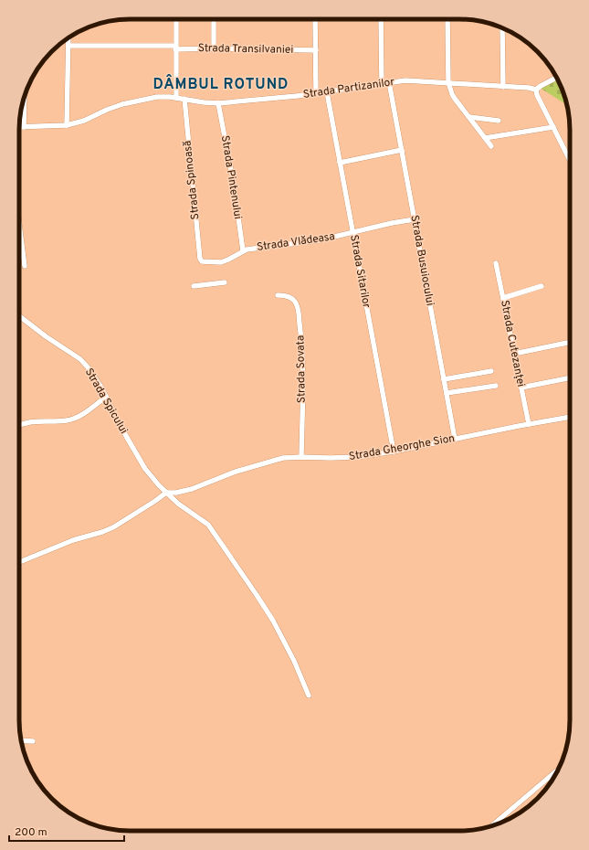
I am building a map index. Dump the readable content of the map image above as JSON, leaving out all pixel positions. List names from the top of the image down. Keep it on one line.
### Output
{"streets":{"street":["Strada Transilvaniei","Strada Partizanilor","Strada Pintenului","Strada Spinoasă","Strada Vlădeasa","Strada Busuiocului","Strada Sitarilor","Strada Cutezanței","Strada Sovata","Strada Spicului","Strada Gheorghe Sion"]},"crossings":[["Strada Partizanilor","Strada Pintenului"],["Strada Partizanilor","Strada Spinoasă"],["Strada Partizanilor","Strada Busuiocului"],["Strada Partizanilor","Strada Sitarilor"],["Strada Pintenului","Strada Vlădeasa"],["Strada Spinoasă","Strada Vlădeasa"],["Strada Vlădeasa","Strada Busuiocului"],["Strada Vlădeasa","Strada Sitarilor"],["Strada Busuiocului","Strada Gheorghe Sion"],["Strada Sitarilor","Strada Gheorghe Sion"],["Strada Cutezanței","Strada Gheorghe Sion"],["Strada Sovata","Strada Gheorghe Sion"],["Strada Spicului","Strada Gheorghe Sion"]],"districts":["DÂMBUL ROTUND"],"scale_bar":"200 m"}
